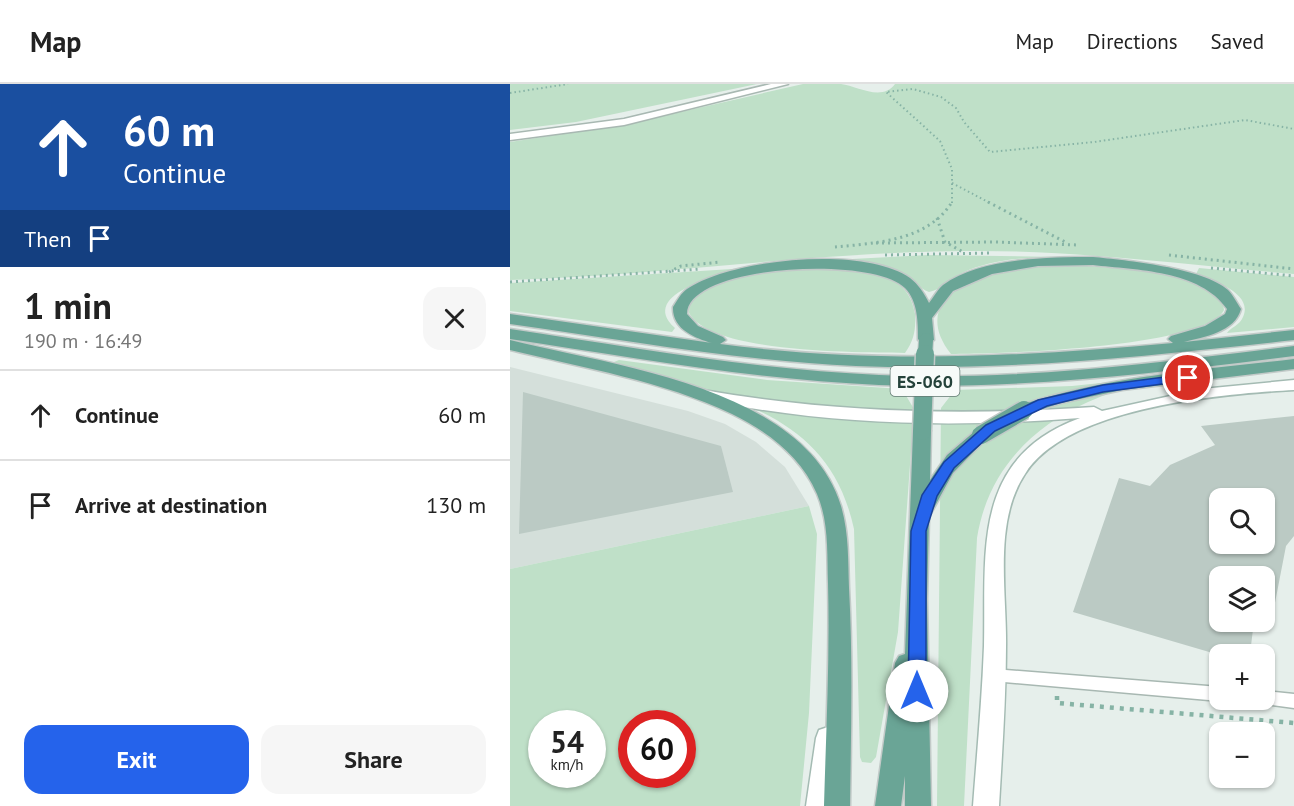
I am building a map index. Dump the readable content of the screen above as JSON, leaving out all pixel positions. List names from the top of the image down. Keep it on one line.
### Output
{"streets":{"main road":["ES-060"]},"page":{"header":"Map","nav":["Map","Directions","Saved"],"turn":["60 m","Continue"],"then":"Then","heading":["1 min","190 m · 16:49"],"list":[{"name":"Continue","value":"60 m"},{"name":"Arrive at destination","value":"130 m"}],"map_buttons":["+","−"],"speed":"54 km/h","limit":"60","buttons":["Exit","Share"]}}
